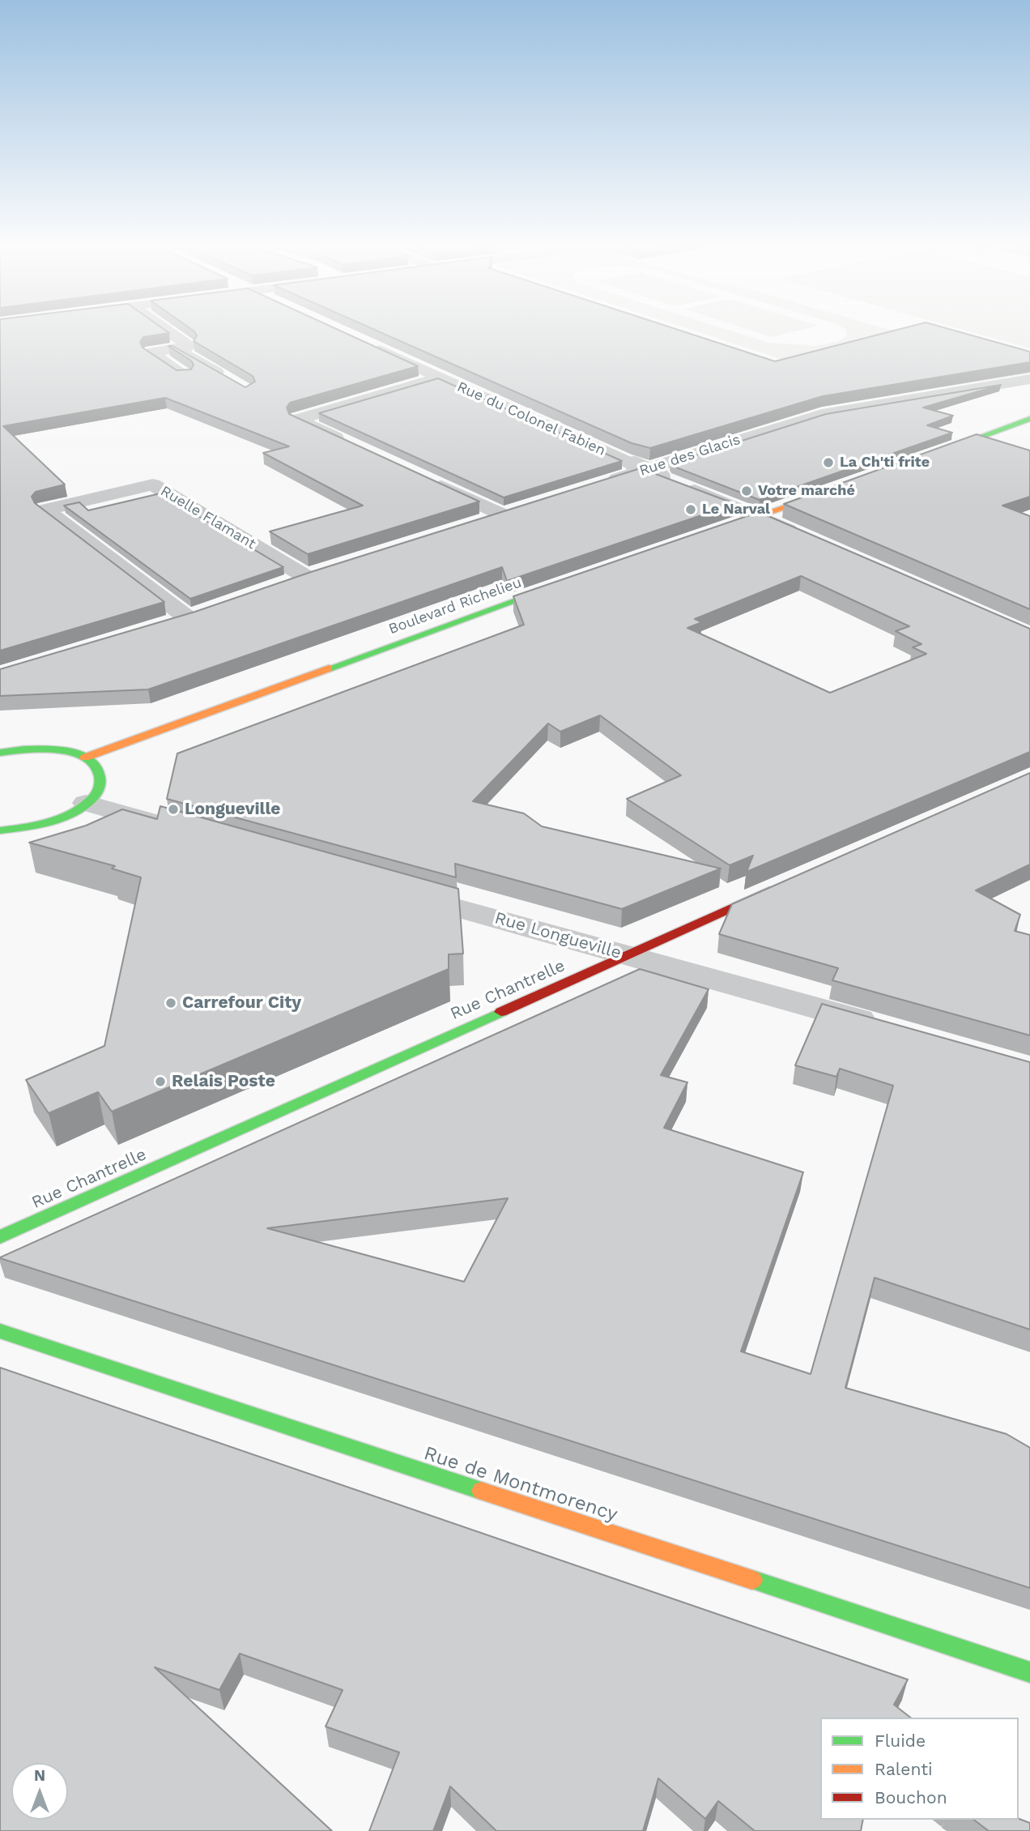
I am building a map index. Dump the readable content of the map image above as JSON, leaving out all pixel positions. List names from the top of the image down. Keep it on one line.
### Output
{"streets":{"main road":["Boulevard Richelieu","Rue Chantrelle","Rue de Montmorency"],"street":["Rue du Colonel Fabien","Rue des Glacis","Ruelle Flamant","Rue Longueville"]},"crossings":[["Rue Longueville","Rue Chantrelle"]],"places":["La Ch'ti frite","Votre marché","Le Narval","Longueville","Carrefour City","Relais Poste"],"legend":["Fluide","Ralenti","Bouchon"],"north":"top"}
